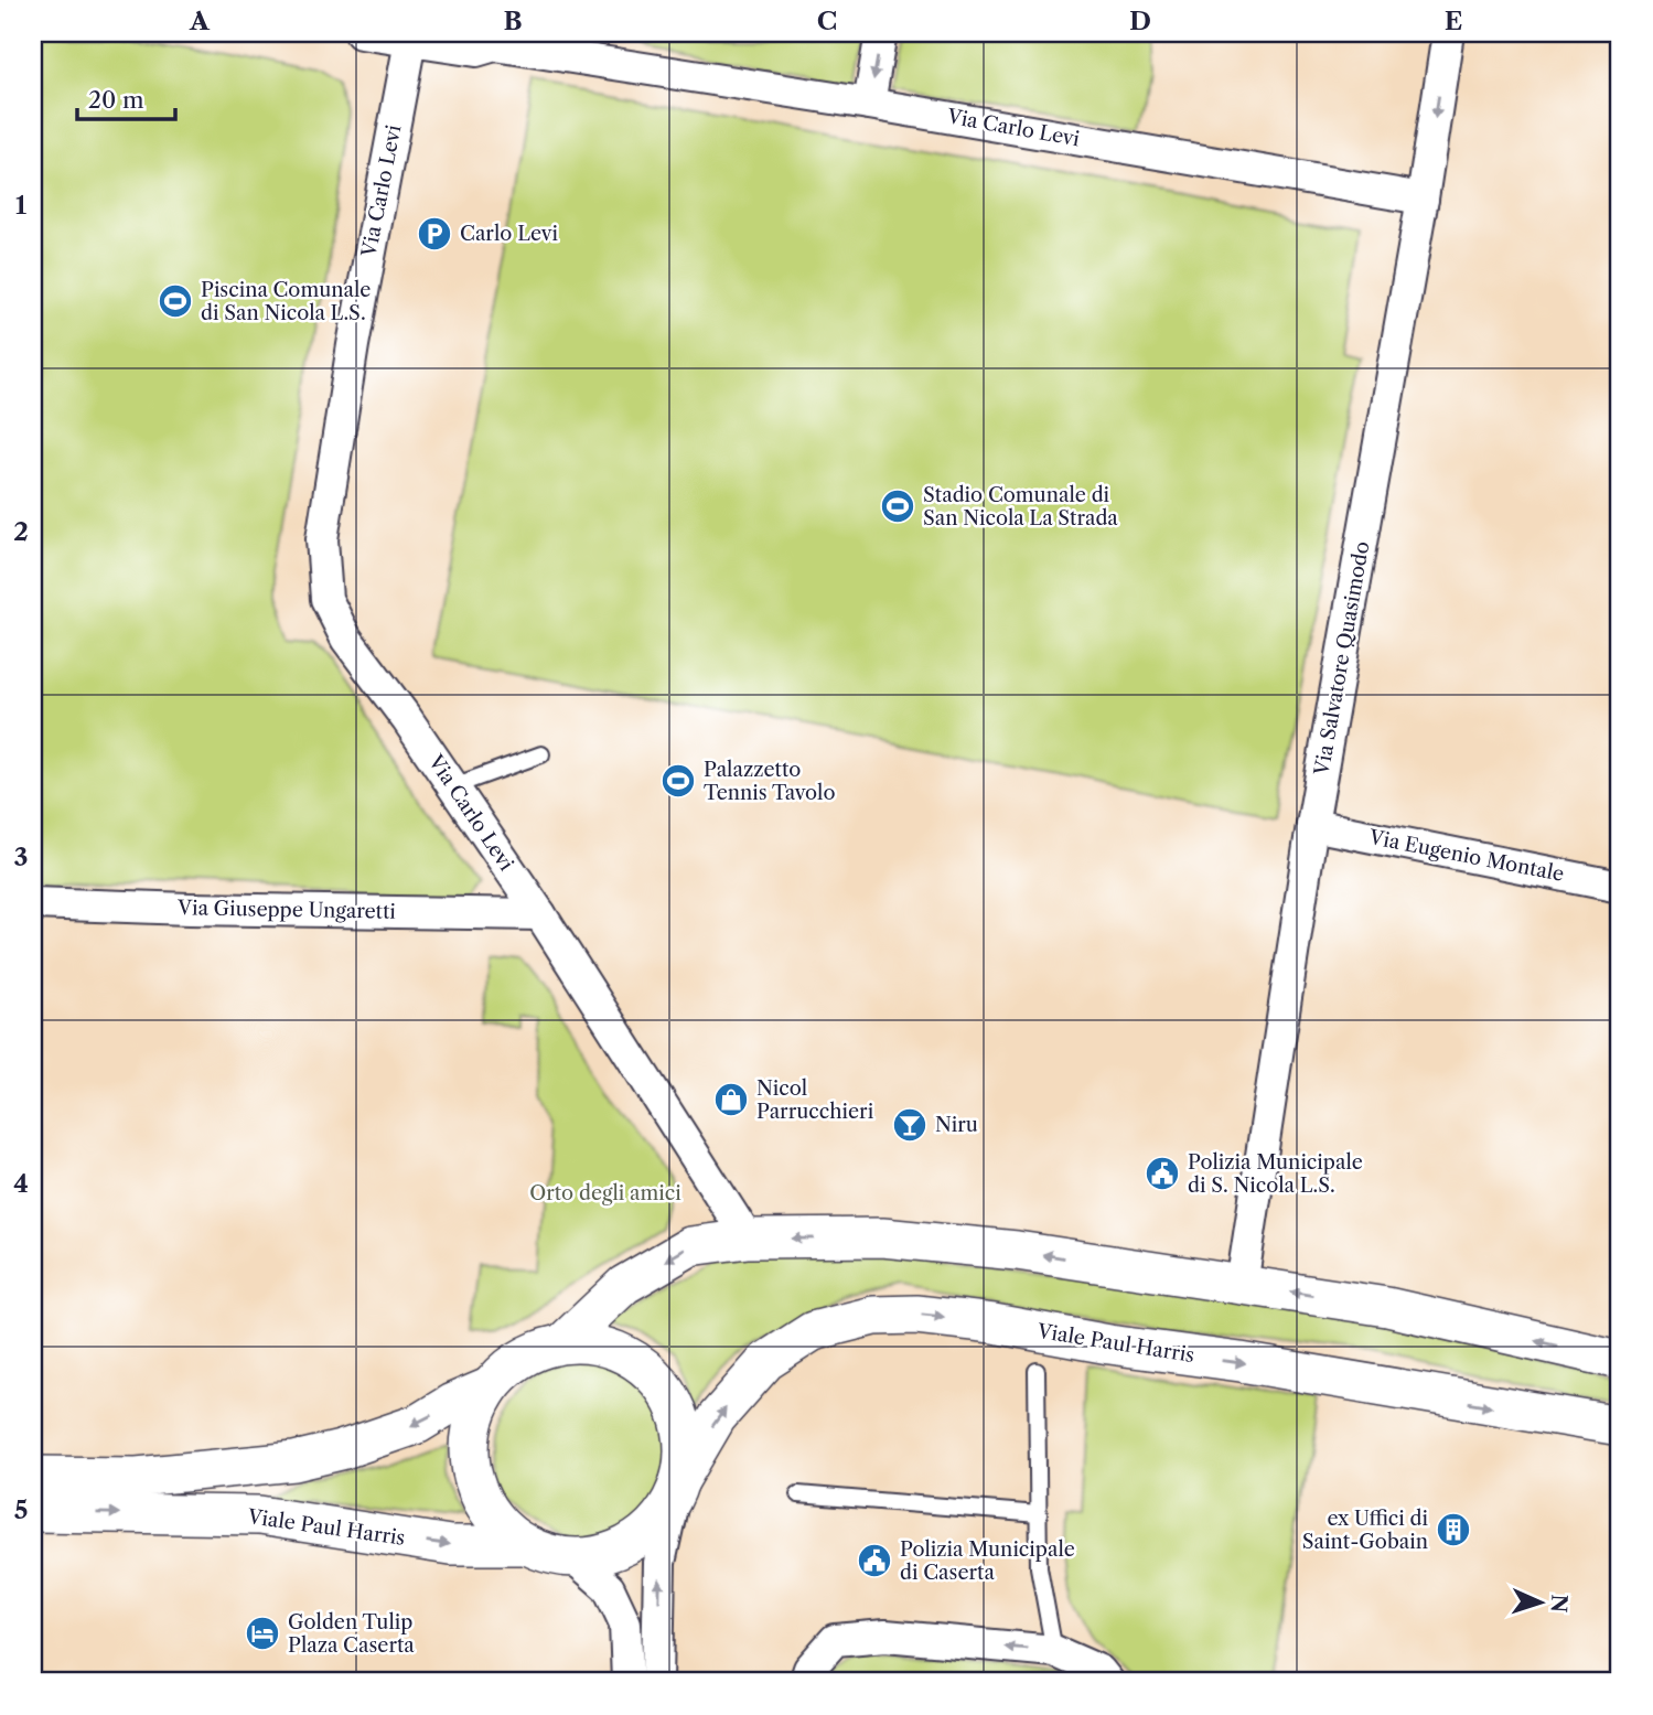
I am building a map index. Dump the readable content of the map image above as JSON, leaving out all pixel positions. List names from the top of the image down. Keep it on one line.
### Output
{"streets":{"street":["Via Carlo Levi","Via Salvatore Quasimodo","Via Eugenio Montale","Via Giuseppe Ungaretti","Viale Paul Harris"]},"crossings":[["Via Carlo Levi","Via Salvatore Quasimodo"],["Via Carlo Levi","Via Giuseppe Ungaretti"],["Via Salvatore Quasimodo","Via Eugenio Montale"]],"parks":["Orto degli amici"],"places":{"parking":["Carlo Levi"],"sports":["Piscina Comunale di San Nicola L.S.","Stadio Comunale di San Nicola La Strada","Palazzetto Tennis Tavolo"],"shop":["Nicol Parrucchieri"],"bar":["Niru"],"public building":["Polizia Municipale di S. Nicola L.S.","Polizia Municipale di Caserta"],"building":["ex Uffici di Saint-Gobain"],"hotel":["Golden Tulip Plaza Caserta"]},"scale_bar":"20 m","north":"right","grid":{"columns":["A","B","C","D","E"],"rows":["1","2","3","4","5"]}}
